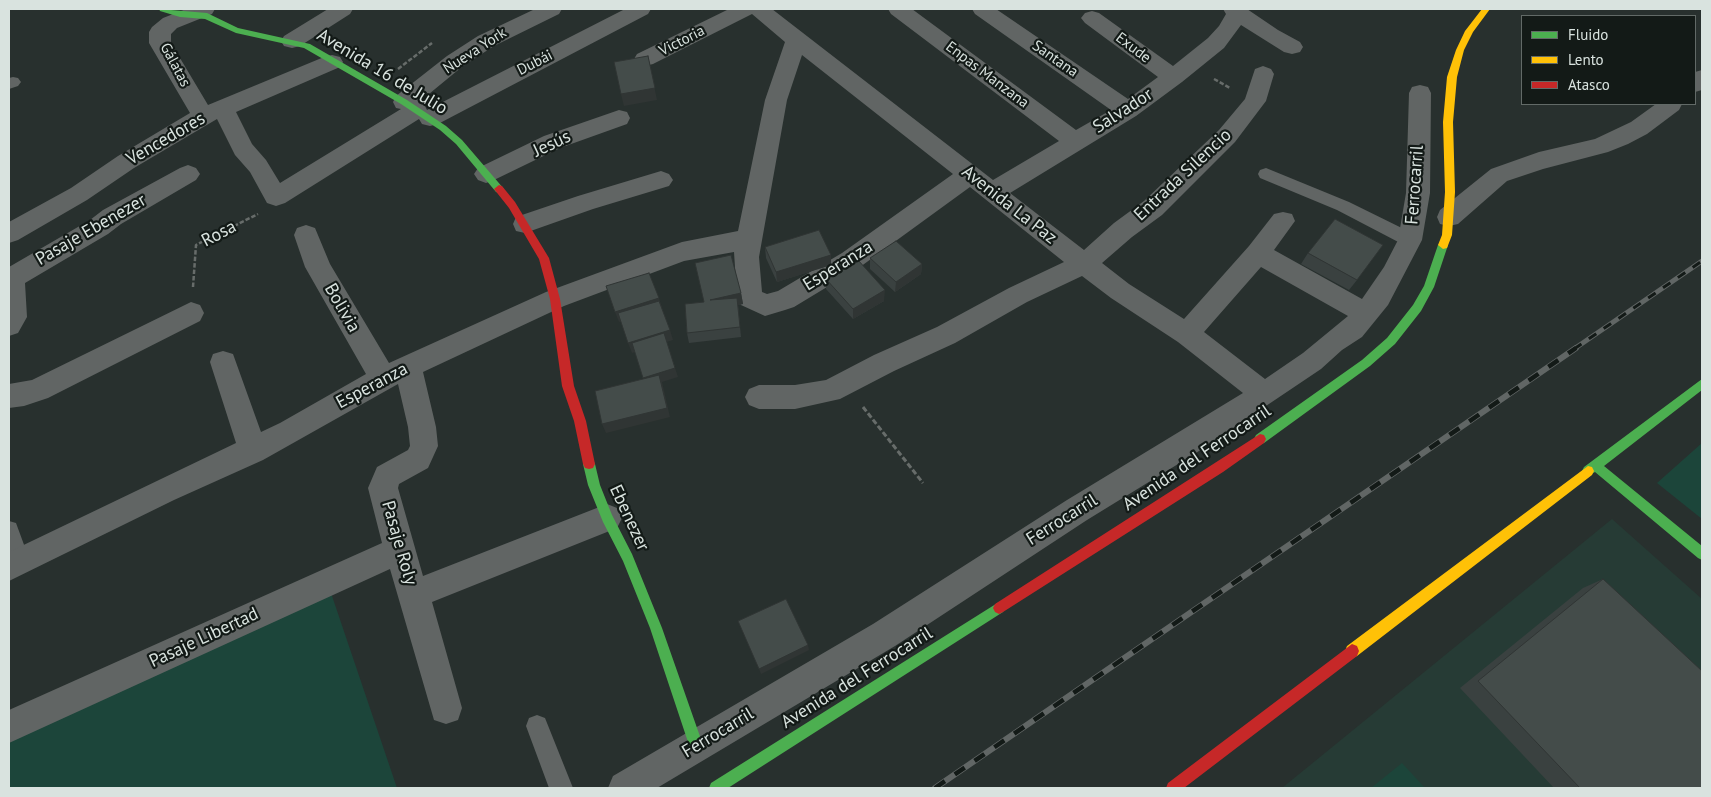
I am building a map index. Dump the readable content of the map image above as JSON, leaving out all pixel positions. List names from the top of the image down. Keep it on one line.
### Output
{"streets":{"street":["Victoria","Exude","Nueva York","Santana","Dubái","Gálatas","Avenida 16 de Julio","Enpas Manzana","Salvador","Vencedores","Jesús","Entrada Silencio","Ferrocarril","Avenida La Paz","Pasaje Ebenezer","Esperanza","Bolivia","Avenida del Ferrocarril","Ebenezer","Pasaje Roly","Pasaje Libertad"],"path":["Rosa"]},"crossings":[["Exude","Salvador"],["Nueva York","Dubái"],["Nueva York","Avenida 16 de Julio"],["Santana","Salvador"],["Dubái","Avenida 16 de Julio"],["Gálatas","Avenida 16 de Julio"],["Gálatas","Vencedores"],["Avenida 16 de Julio","Vencedores"],["Avenida 16 de Julio","Jesús"],["Avenida 16 de Julio","Esperanza"],["Avenida 16 de Julio","Ebenezer"],["Enpas Manzana","Salvador"],["Salvador","Avenida La Paz"],["Entrada Silencio","Avenida La Paz"],["Ferrocarril","Avenida La Paz"],["Ferrocarril","Ebenezer"],["Avenida La Paz","Esperanza"],["Esperanza","Bolivia"],["Esperanza","Ebenezer"],["Esperanza","Pasaje Roly"],["Bolivia","Pasaje Roly"],["Pasaje Roly","Pasaje Libertad"]],"legend":["Fluido","Lento","Atasco"]}
